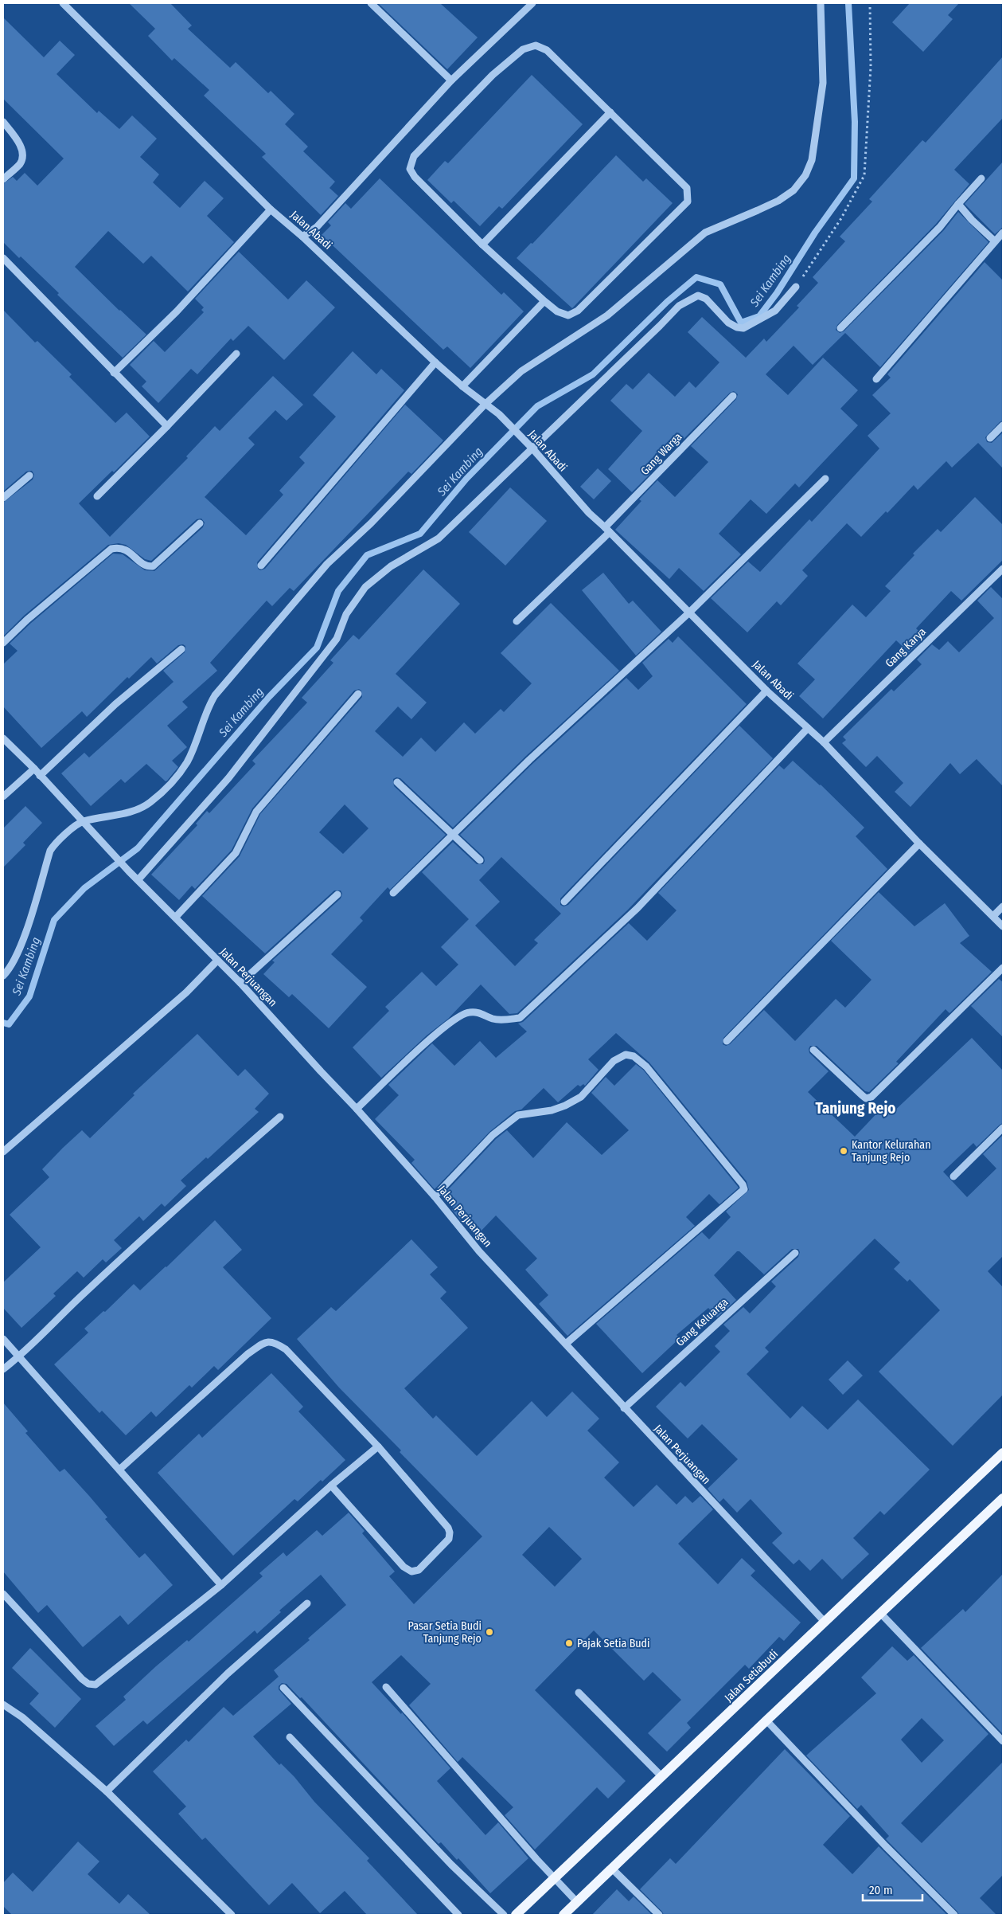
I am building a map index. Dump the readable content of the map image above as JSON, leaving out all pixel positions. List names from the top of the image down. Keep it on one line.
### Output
{"streets":{"main road":["Jalan Setiabudi"],"street":["Jalan Abadi","Gang Warga","Gang Karya","Jalan Perjuangan","Gang Keluarga"]},"crossings":[["Jalan Abadi","Gang Warga"],["Jalan Abadi","Gang Karya"],["Jalan Perjuangan","Gang Keluarga"],["Jalan Perjuangan","Jalan Setiabudi"]],"districts":["Tanjung Rejo"],"water":["Sei Kambing"],"places":["Kantor Kelurahan Tanjung Rejo","Pasar Setia Budi Tanjung Rejo","Pajak Setia Budi"],"scale_bar":"20 m"}
